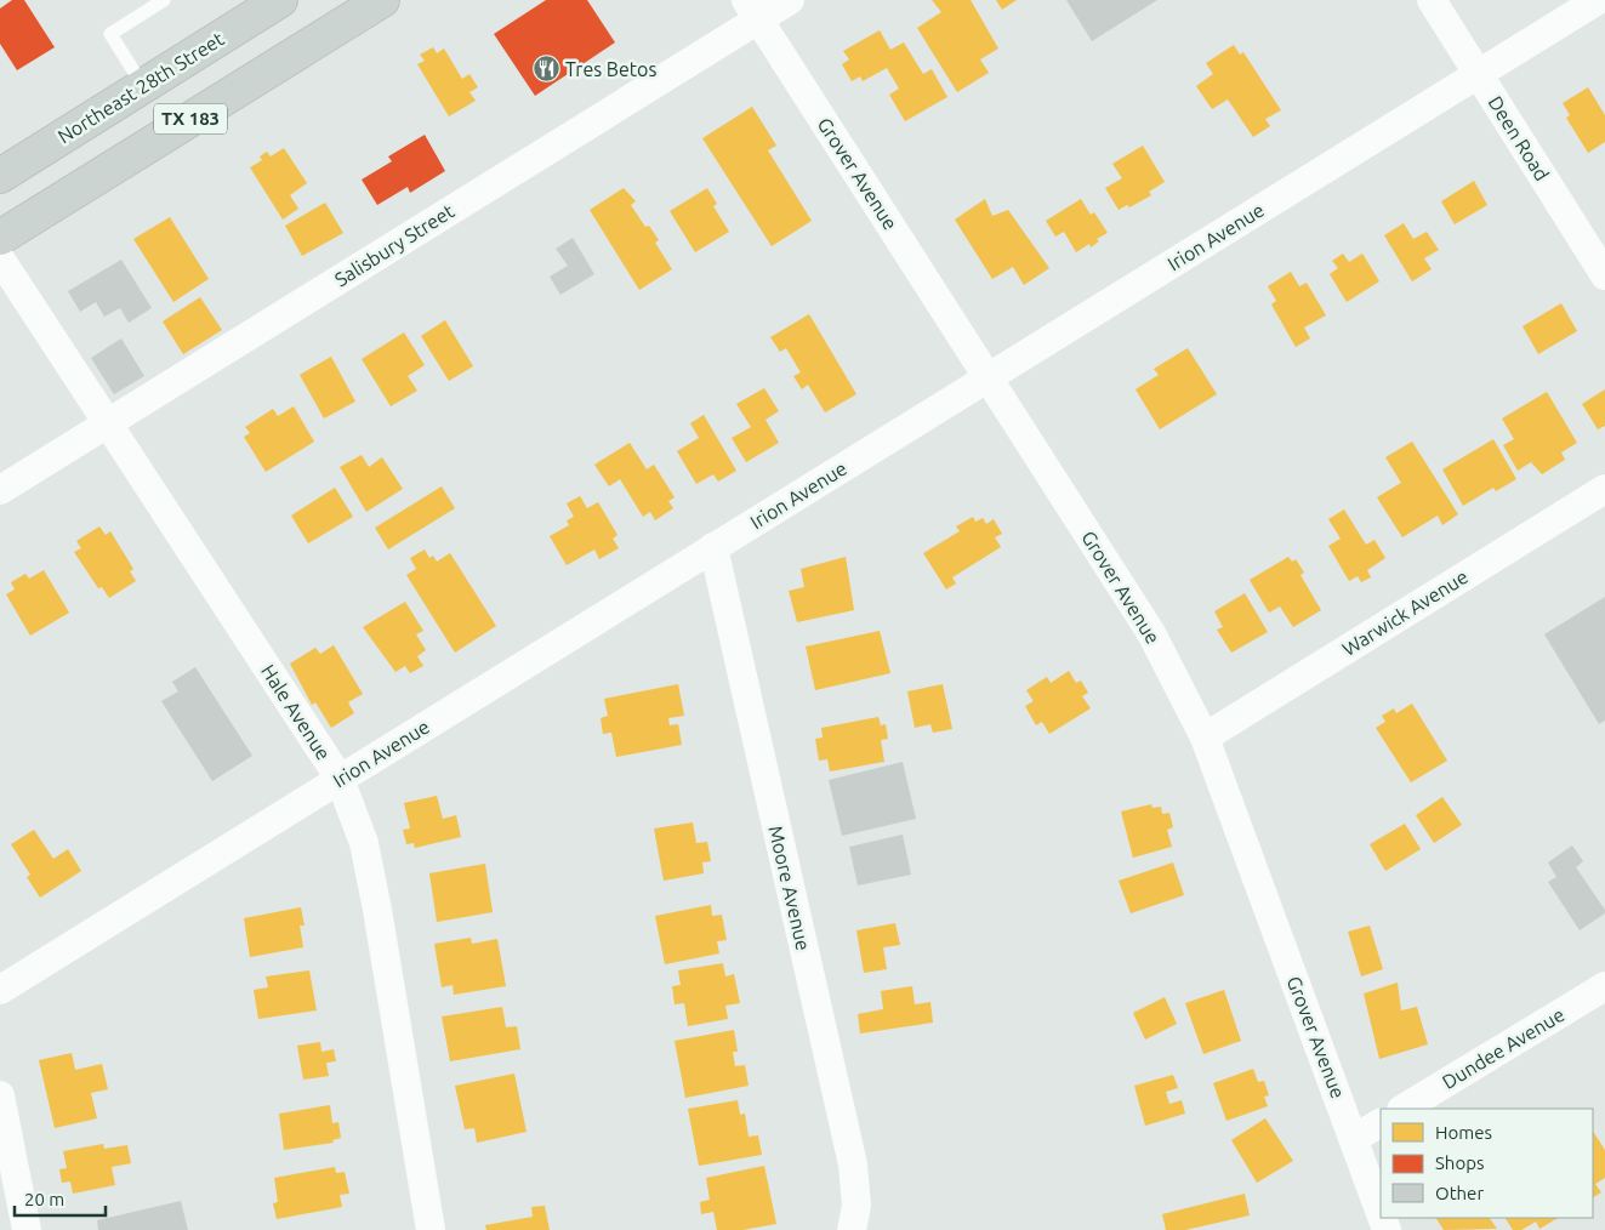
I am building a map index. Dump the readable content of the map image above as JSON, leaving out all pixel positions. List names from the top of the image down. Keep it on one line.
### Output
{"streets":{"main road":["Northeast 28th Street","TX 183"],"street":["Deen Road","Grover Avenue","Irion Avenue","Salisbury Street","Warwick Avenue","Hale Avenue","Moore Avenue","Dundee Avenue"]},"crossings":[["Deen Road","Irion Avenue"],["Grover Avenue","Irion Avenue"],["Grover Avenue","Salisbury Street"],["Grover Avenue","Warwick Avenue"],["Irion Avenue","Hale Avenue"],["Irion Avenue","Moore Avenue"],["Salisbury Street","Hale Avenue"]],"places":{"restaurant":["Tres Betos"]},"legend":["Homes","Shops","Other"],"scale_bar":"20 m"}
